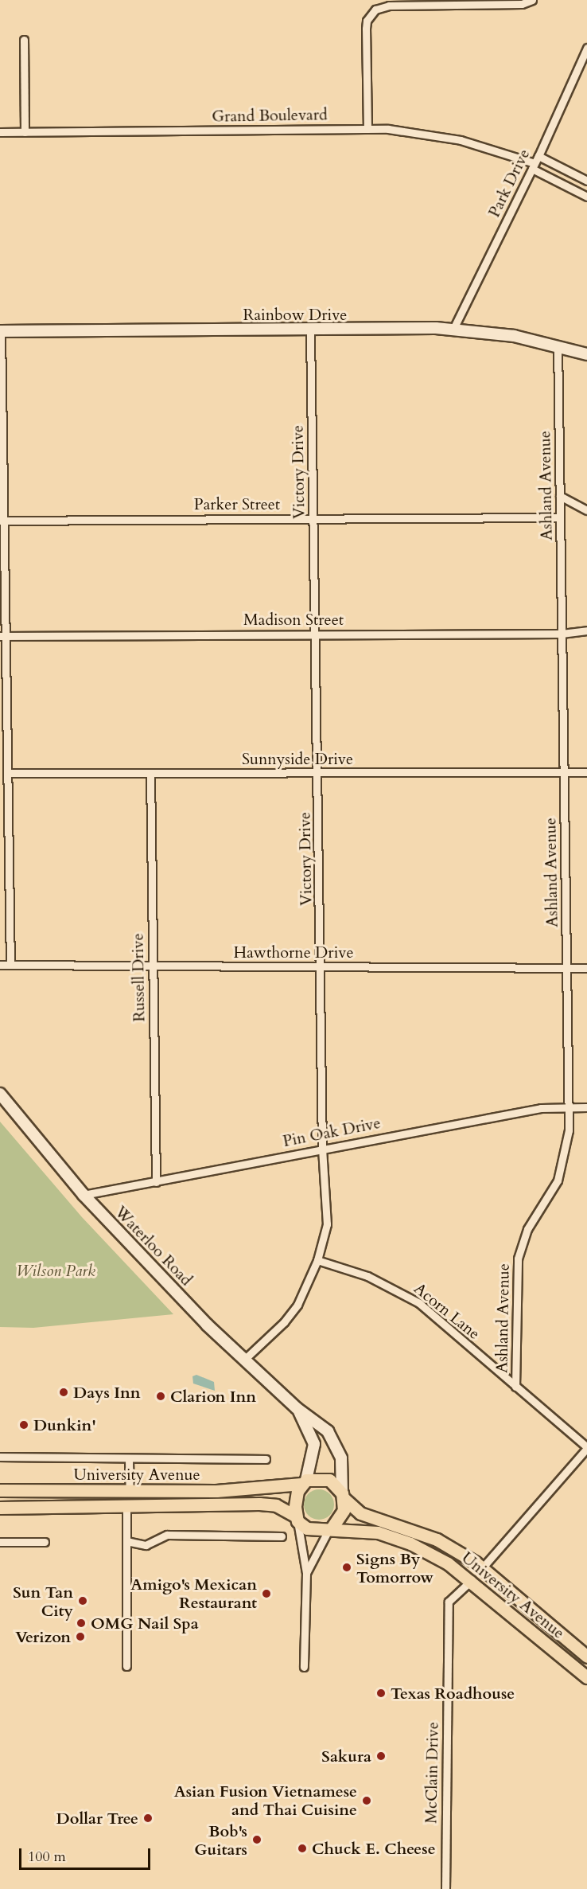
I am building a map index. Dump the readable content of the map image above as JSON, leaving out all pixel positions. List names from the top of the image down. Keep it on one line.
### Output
{"streets":{"main road":["Rainbow Drive","Waterloo Road","University Avenue"],"street":["Grand Boulevard","Park Drive","Victory Drive","Ashland Avenue","Parker Street","Madison Street","Sunnyside Drive","Hawthorne Drive","Russell Drive","Pin Oak Drive","Acorn Lane","McClain Drive"]},"crossings":[["Grand Boulevard","Park Drive"],["Park Drive","Rainbow Drive"],["Rainbow Drive","Victory Drive"],["Rainbow Drive","Ashland Avenue"],["Victory Drive","Parker Street"],["Victory Drive","Madison Street"],["Victory Drive","Sunnyside Drive"],["Victory Drive","Hawthorne Drive"],["Victory Drive","Pin Oak Drive"],["Victory Drive","Waterloo Road"],["Victory Drive","Acorn Lane"],["Ashland Avenue","Parker Street"],["Ashland Avenue","Madison Street"],["Ashland Avenue","Sunnyside Drive"],["Ashland Avenue","Hawthorne Drive"],["Ashland Avenue","Pin Oak Drive"],["Ashland Avenue","Acorn Lane"],["Sunnyside Drive","Russell Drive"],["Hawthorne Drive","Russell Drive"],["Russell Drive","Pin Oak Drive"],["Pin Oak Drive","Waterloo Road"],["Waterloo Road","University Avenue"],["University Avenue","McClain Drive"]],"parks":["Wilson Park"],"places":["Days Inn","Clarion Inn","Dunkin'","Signs By Tomorrow","Amigo's Mexican Restaurant","Sun Tan City","OMG Nail Spa","Verizon","Texas Roadhouse","Sakura","Asian Fusion Vietnamese and Thai Cuisine","Dollar Tree","Bob's Guitars","Chuck E. Cheese"],"scale_bar":"100 m"}
